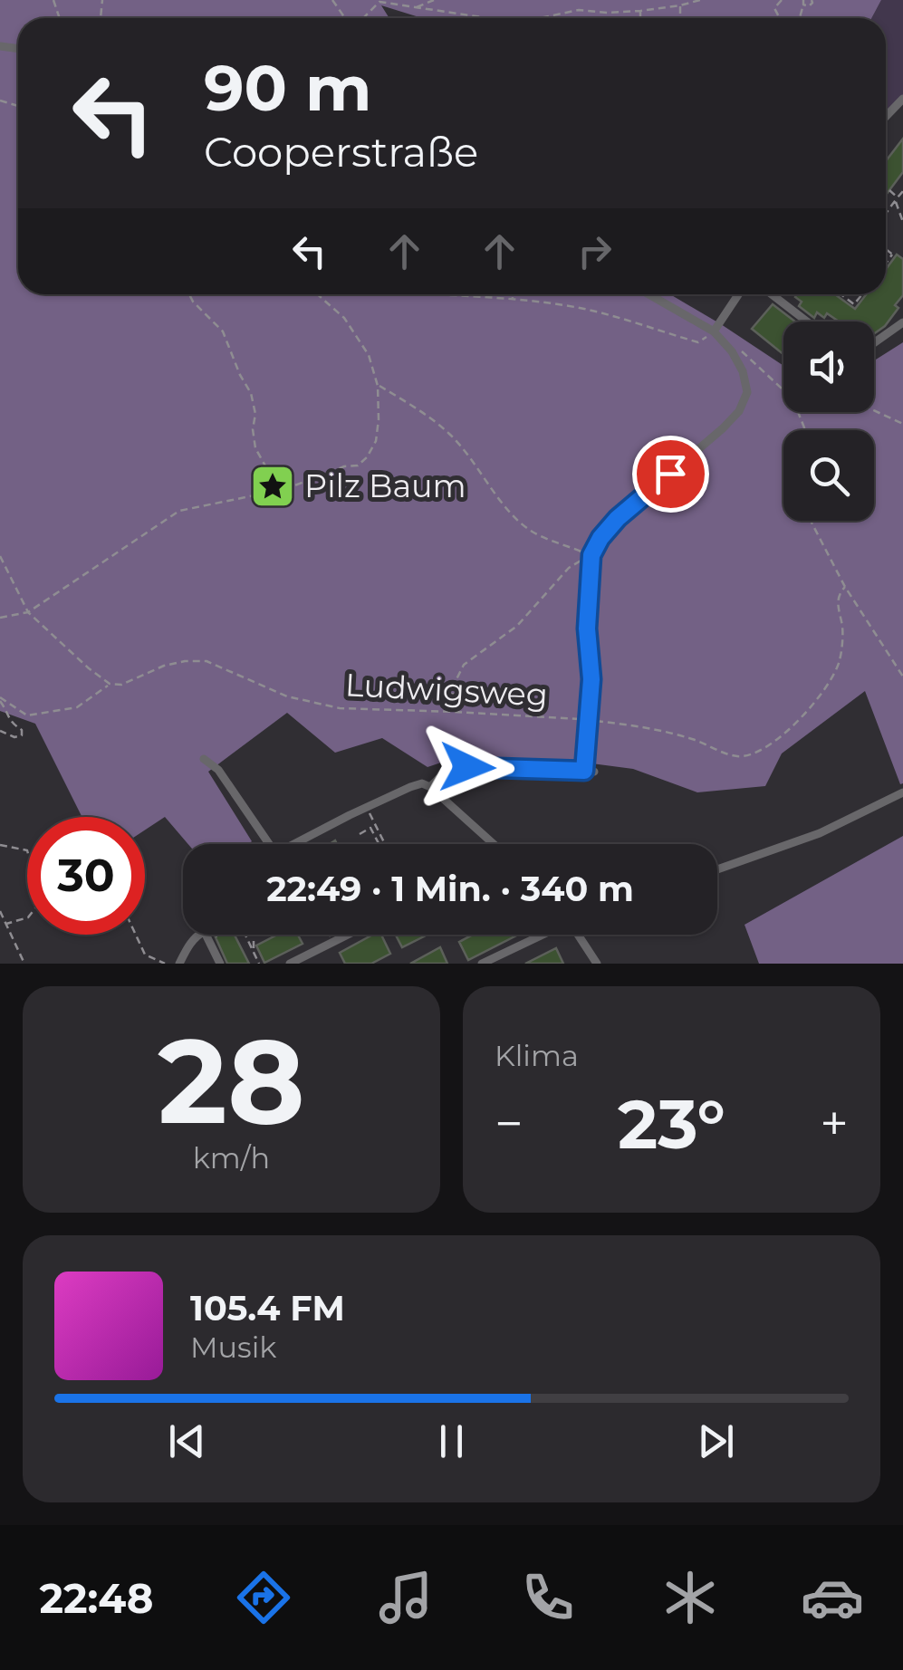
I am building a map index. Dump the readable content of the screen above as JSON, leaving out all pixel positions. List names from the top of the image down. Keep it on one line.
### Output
{"streets":{"path":["Ludwigsweg"]},"places":{"place":["Pilz Baum"]},"page":{"turn":["90 m","Cooperstraße"],"limit":"30","trip":"22:49 · 1 Min. · 340 m","tile":[["28","km/h"],"Klima"],"heat":["−","23°","+"],"song":["105.4 FM","Musik"],"tabs":"22:48"}}
